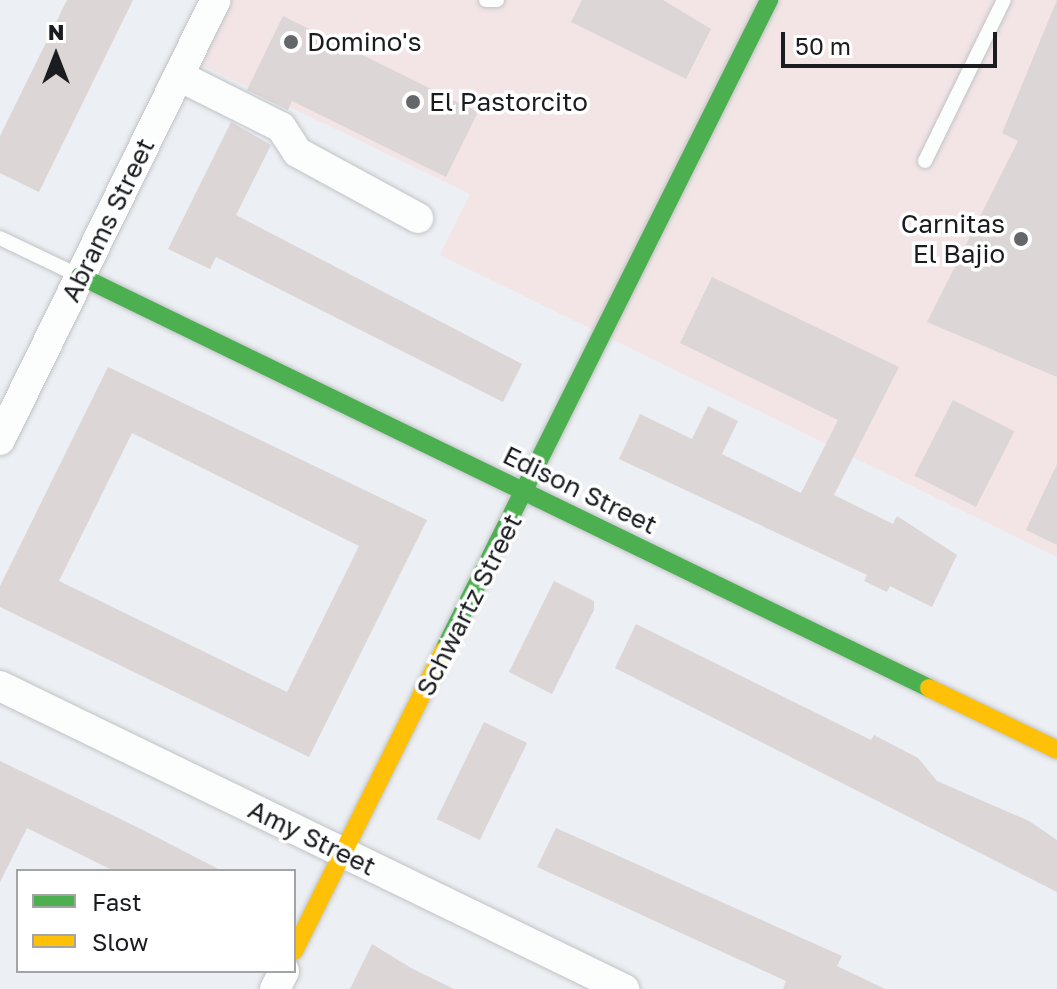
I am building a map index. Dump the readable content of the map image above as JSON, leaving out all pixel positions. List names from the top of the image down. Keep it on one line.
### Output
{"streets":{"street":["Abrams Street","Edison Street","Schwartz Street","Amy Street"]},"crossings":[["Abrams Street","Edison Street"],["Edison Street","Schwartz Street"],["Schwartz Street","Amy Street"]],"places":["Domino's","El Pastorcito","Carnitas El Bajio"],"legend":["Fast","Slow"],"scale_bar":"50 m","north":"top"}
